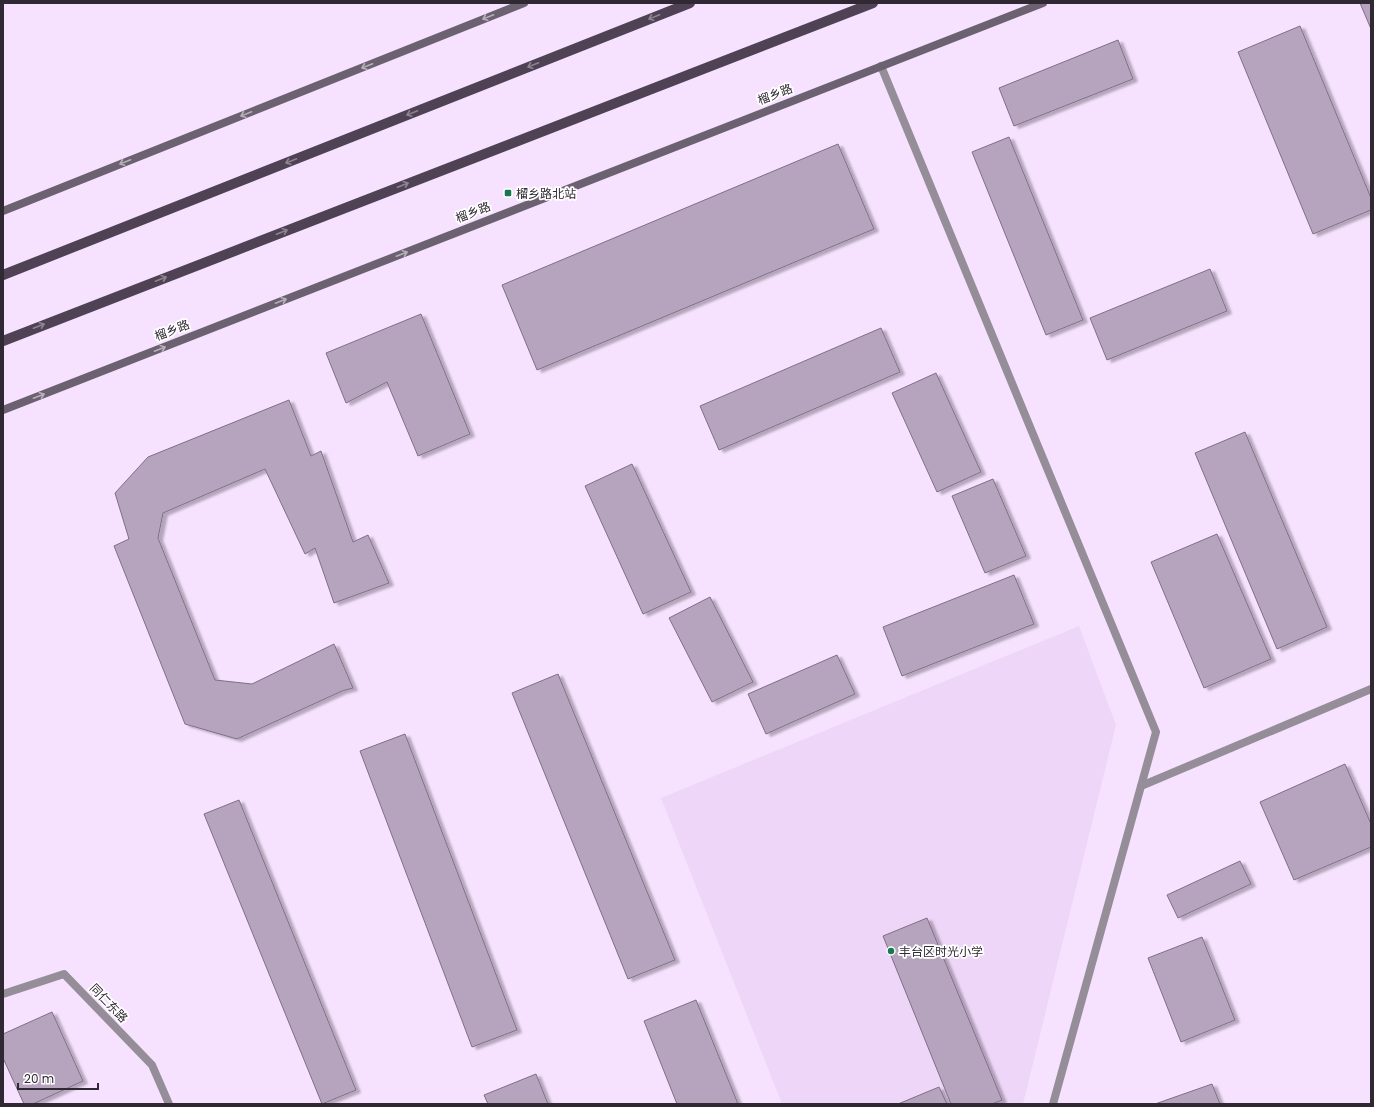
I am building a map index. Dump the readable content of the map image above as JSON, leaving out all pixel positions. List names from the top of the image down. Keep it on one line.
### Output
{"streets":{"street":["榴乡路","同仁东路"]},"one_way":["榴乡路"],"places":{"transit":["榴乡路北站"],"other":["丰台区时光小学"]},"scale_bar":"20 m"}
